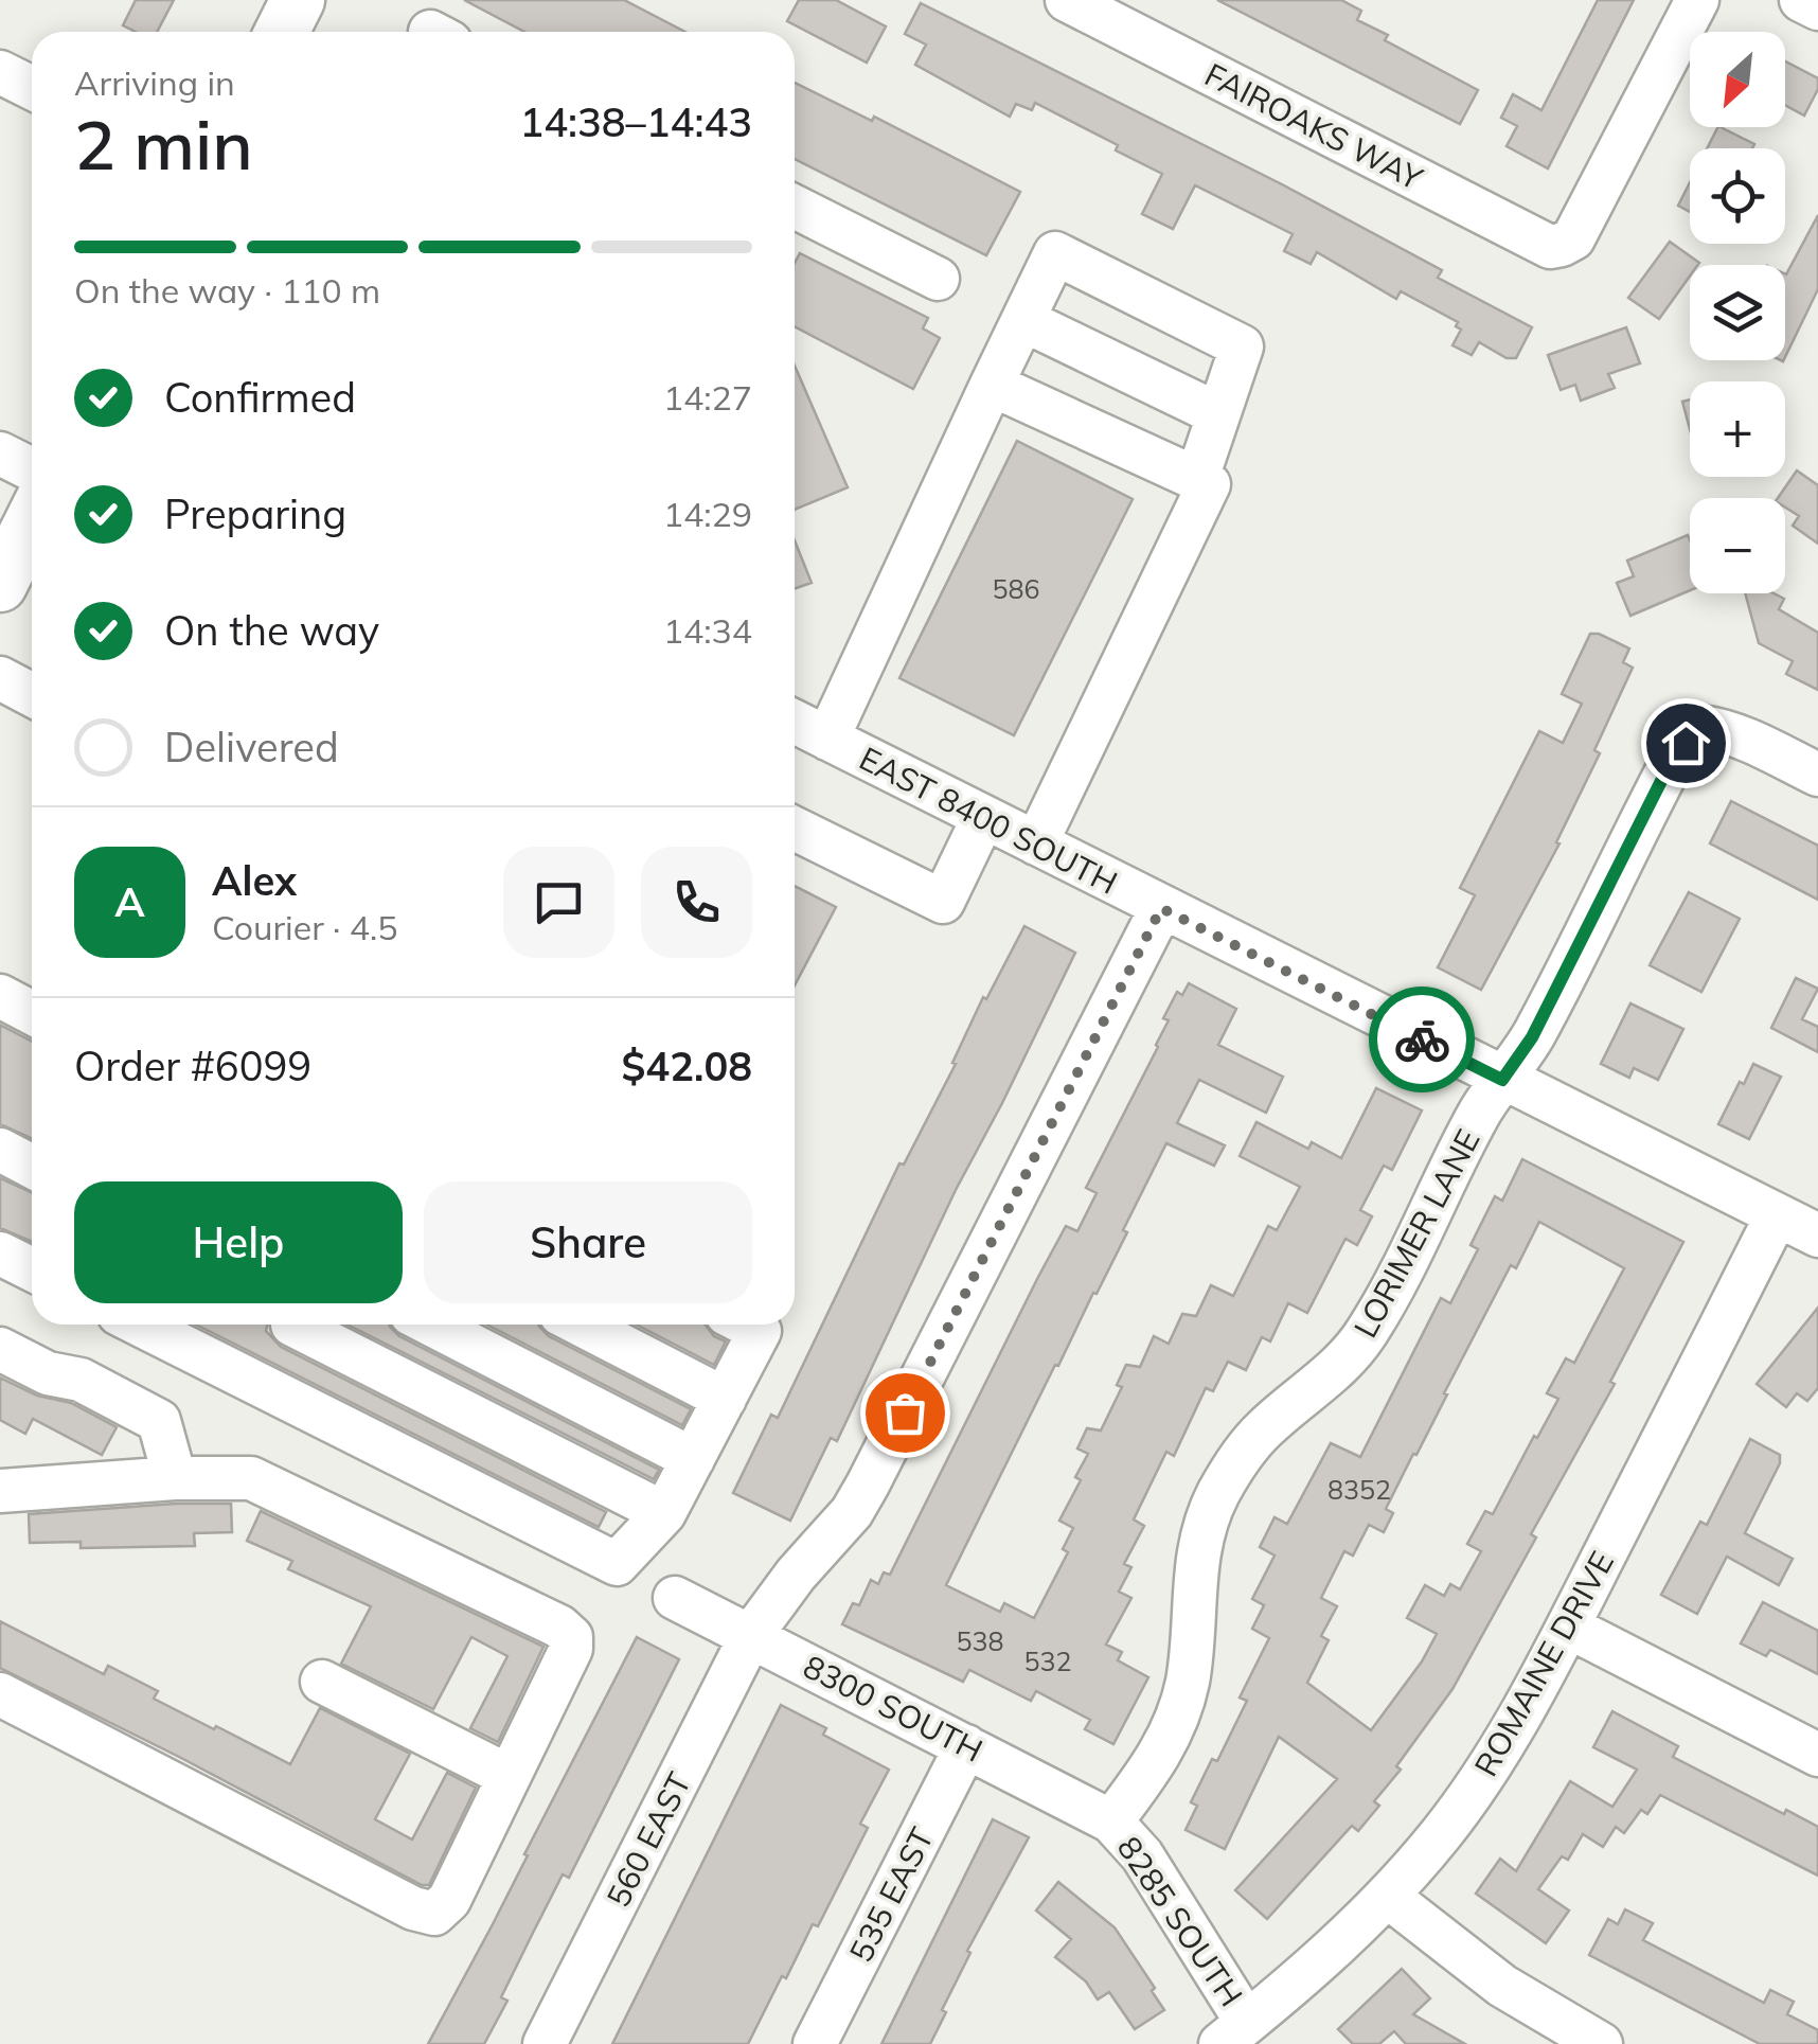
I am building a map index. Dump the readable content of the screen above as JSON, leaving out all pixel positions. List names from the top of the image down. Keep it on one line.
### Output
{"streets":{"street":["FAIROAKS WAY","EAST 8400 SOUTH","LORIMER LANE","ROMAINE DRIVE","8300 SOUTH","560 EAST","535 EAST","8285 SOUTH"]},"crossings":[["EAST 8400 SOUTH","LORIMER LANE"],["EAST 8400 SOUTH","ROMAINE DRIVE"],["EAST 8400 SOUTH","560 EAST"],["LORIMER LANE","8300 SOUTH"],["LORIMER LANE","8285 SOUTH"],["ROMAINE DRIVE","8285 SOUTH"],["8300 SOUTH","560 EAST"],["8300 SOUTH","535 EAST"],["8300 SOUTH","8285 SOUTH"]],"house_numbers":["586","8352","538","532"],"north":"bottom left","page":{"map_buttons":["+","−"],"heading":["2 min","Arriving in","14:38–14:43"],"panel":["Alex","Courier · 4.5","Order #6099","$42.08"],"bar":"On the way · 110 m","list":[["Confirmed","14:27"],["Preparing","14:29"],["On the way","14:34"],"Delivered"],"round":"A","buttons":["Help","Share"]}}
